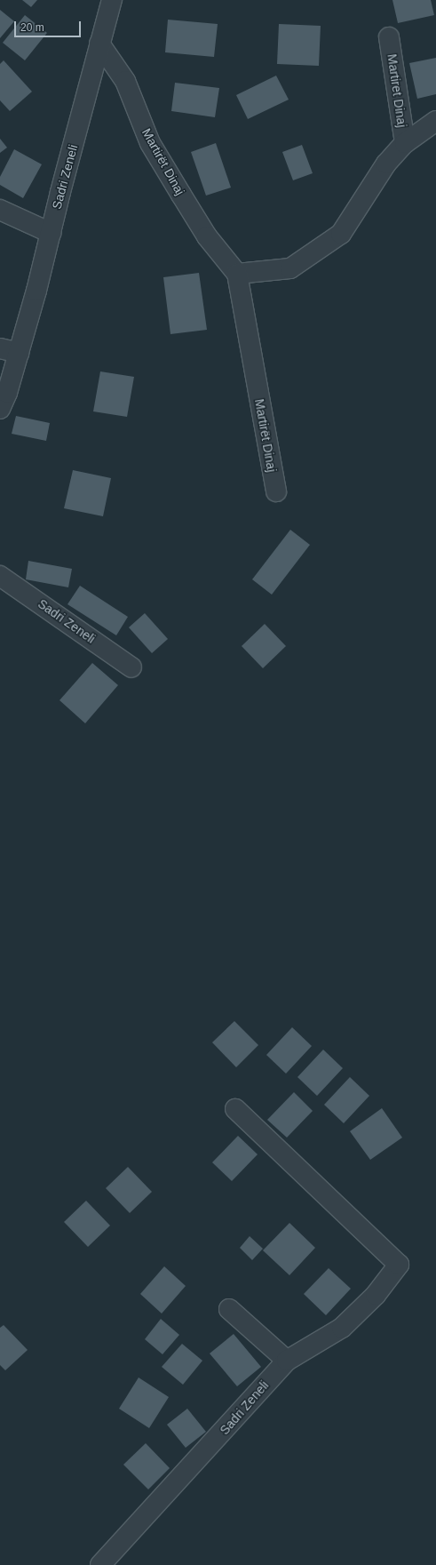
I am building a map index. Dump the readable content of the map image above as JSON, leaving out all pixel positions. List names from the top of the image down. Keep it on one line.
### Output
{"streets":{"street":["Martiret Dinaj","Martirët Dinaj","Sadri Zeneli"]},"crossings":[["Martirët Dinaj","Sadri Zeneli"]],"scale_bar":"20 m"}
